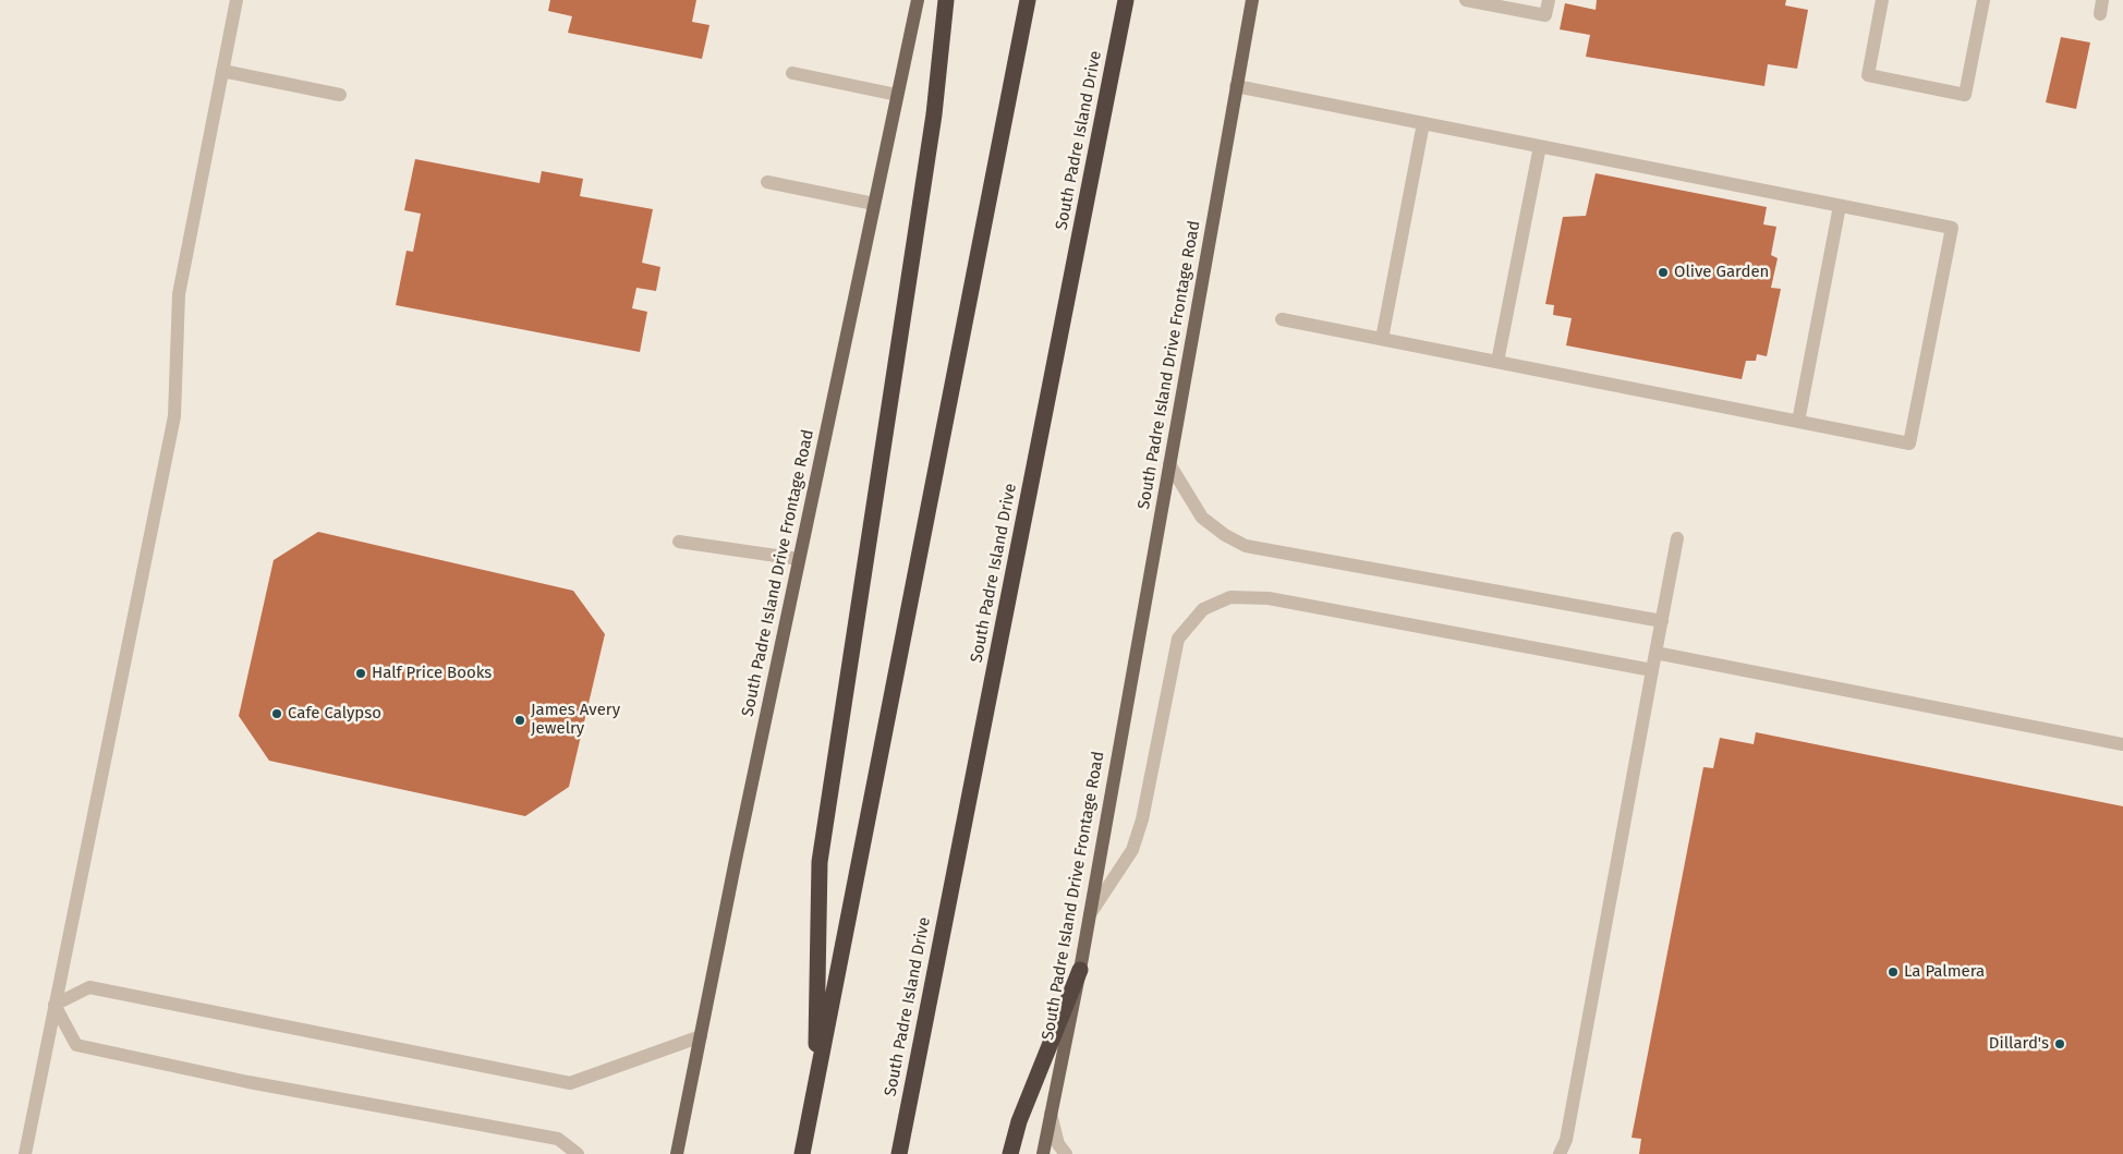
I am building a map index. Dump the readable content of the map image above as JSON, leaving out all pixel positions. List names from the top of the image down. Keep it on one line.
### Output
{"streets":{"highway":["South Padre Island Drive"],"main road":["South Padre Island Drive Frontage Road"]},"places":["Olive Garden","Half Price Books","Cafe Calypso","James Avery Jewelry","La Palmera","Dillard's"]}
